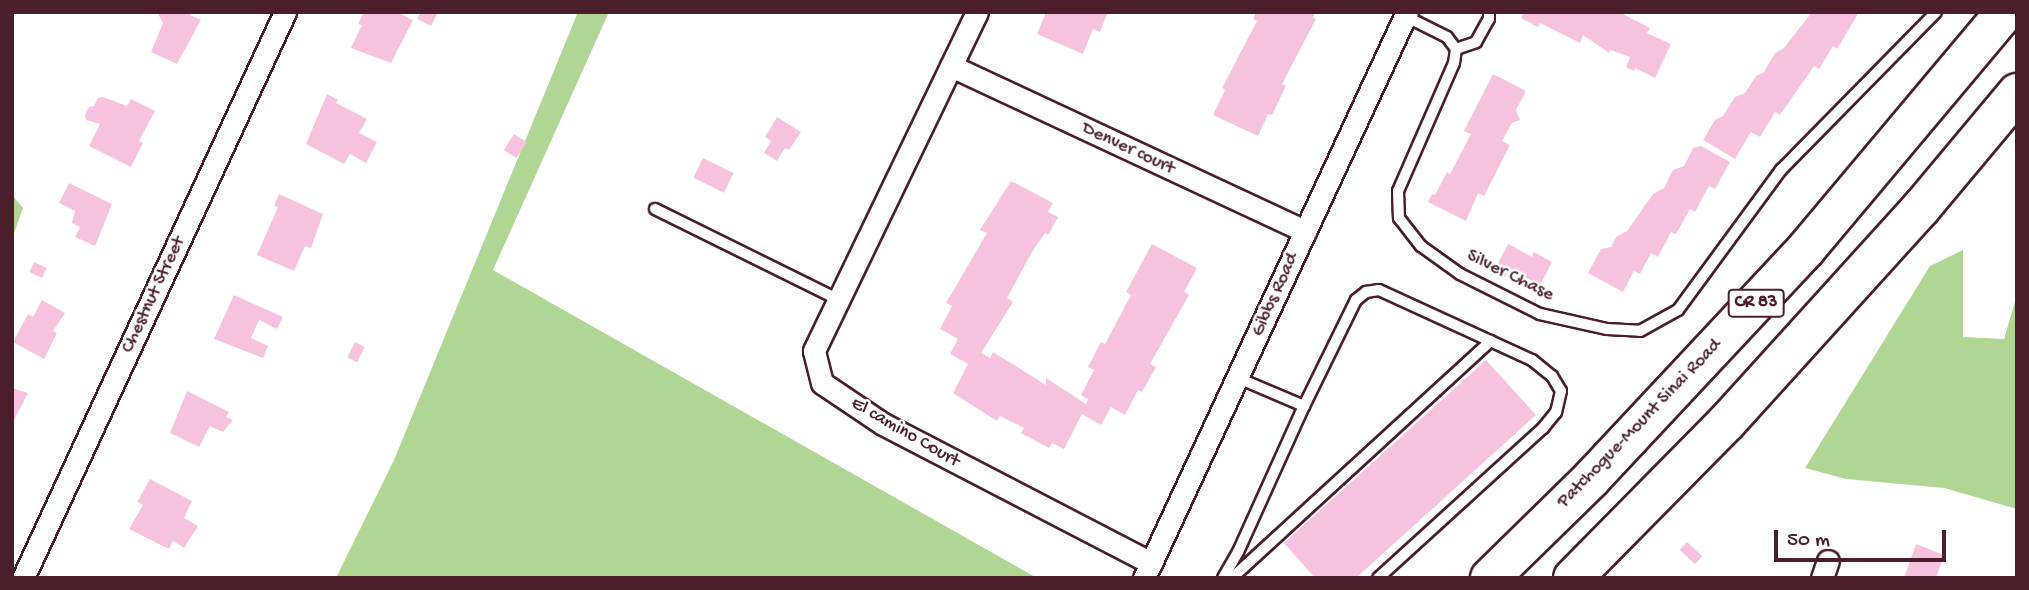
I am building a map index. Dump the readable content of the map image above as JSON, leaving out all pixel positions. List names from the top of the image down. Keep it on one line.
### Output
{"streets":{"highway":["CR 83","Patchogue-Mount Sinai Road"],"street":["Denver court","Chestnut Street","Gibbs Road","El camino Court"],"lane":["Silver Chase"]},"crossings":[["Denver court","Gibbs Road"],["Denver court","El camino Court"],["Gibbs Road","El camino Court"]],"scale_bar":"50 m"}
